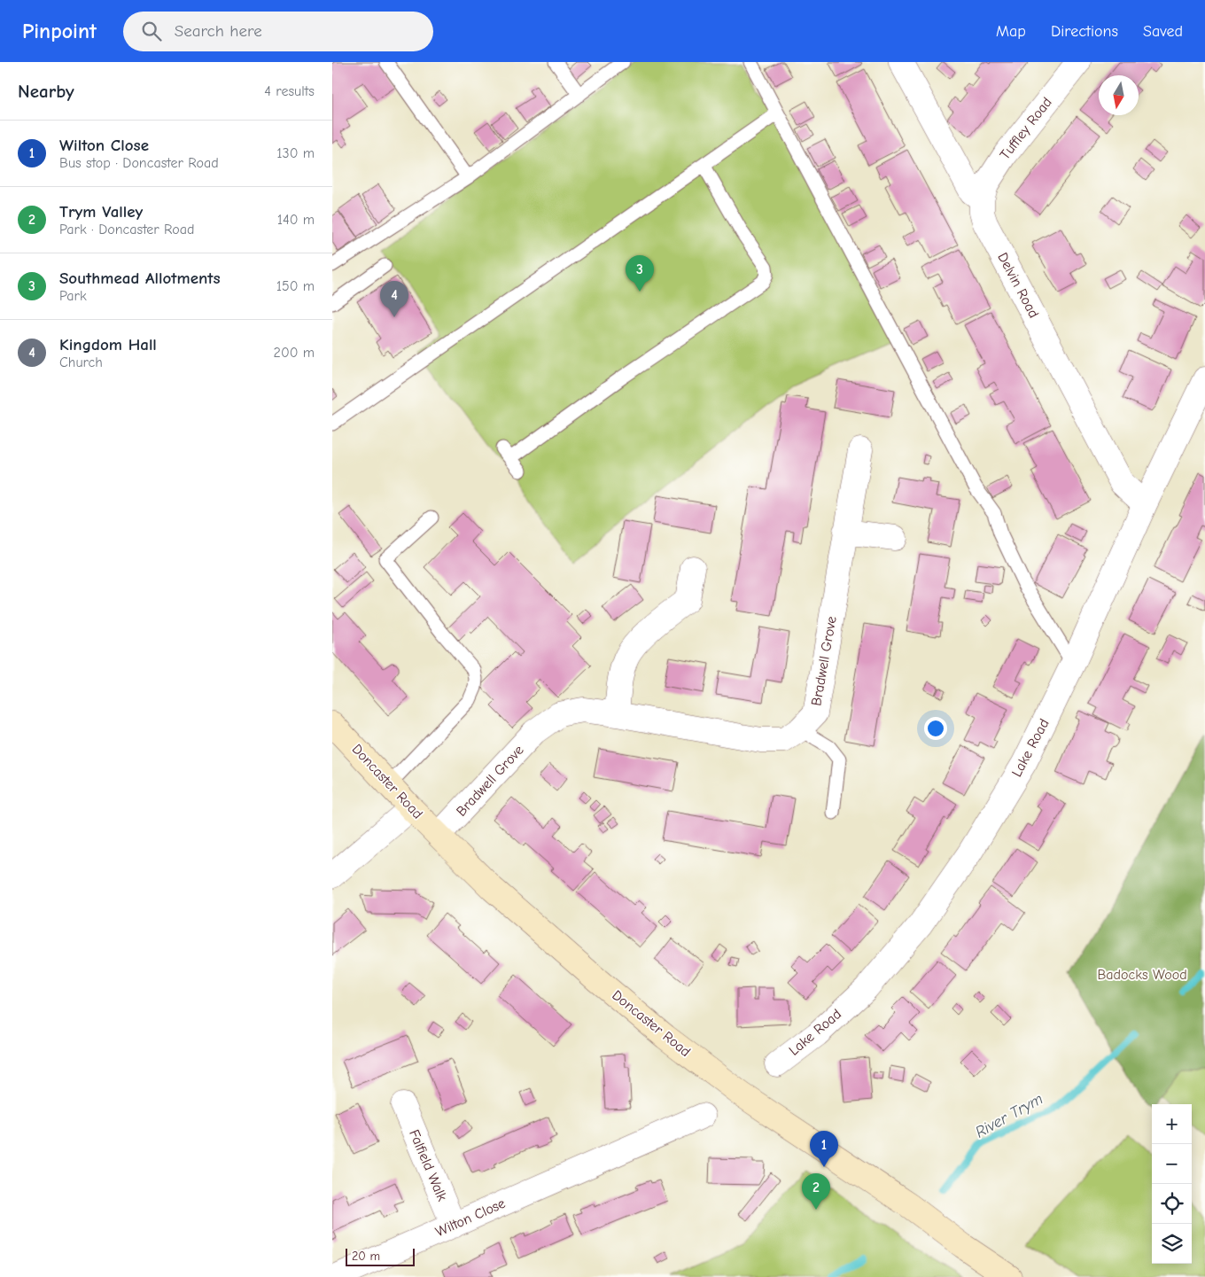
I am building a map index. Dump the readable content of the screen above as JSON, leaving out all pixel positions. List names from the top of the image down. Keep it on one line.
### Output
{"streets":{"street":["Tuffley Road","Delvin Road","Bradwell Grove","Lake Road","Doncaster Road","Falfield Walk","Wilton Close"]},"crossings":[["Tuffley Road","Delvin Road"],["Delvin Road","Lake Road"],["Bradwell Grove","Doncaster Road"],["Falfield Walk","Wilton Close"]],"water":["River Trym"],"parks":["Badocks Wood"],"scale_bar":"20 m","north":"bottom","page":{"header":"Pinpoint","search":"Search here","nav":["Map","Directions","Saved"],"heading":["Nearby","4 results"],"list":[{"mark":"1","name":"Wilton Close","note":"Bus stop · Doncaster Road","value":"130 m"},{"mark":"2","name":"Trym Valley","note":"Park · Doncaster Road","value":"140 m"},{"mark":"3","name":"Southmead Allotments","note":"Park","value":"150 m"},{"mark":"4","name":"Kingdom Hall","note":"Church","value":"200 m"}],"pins":["3","4","1","2"],"map_buttons":["+","−"],"scale":"20 m"}}
